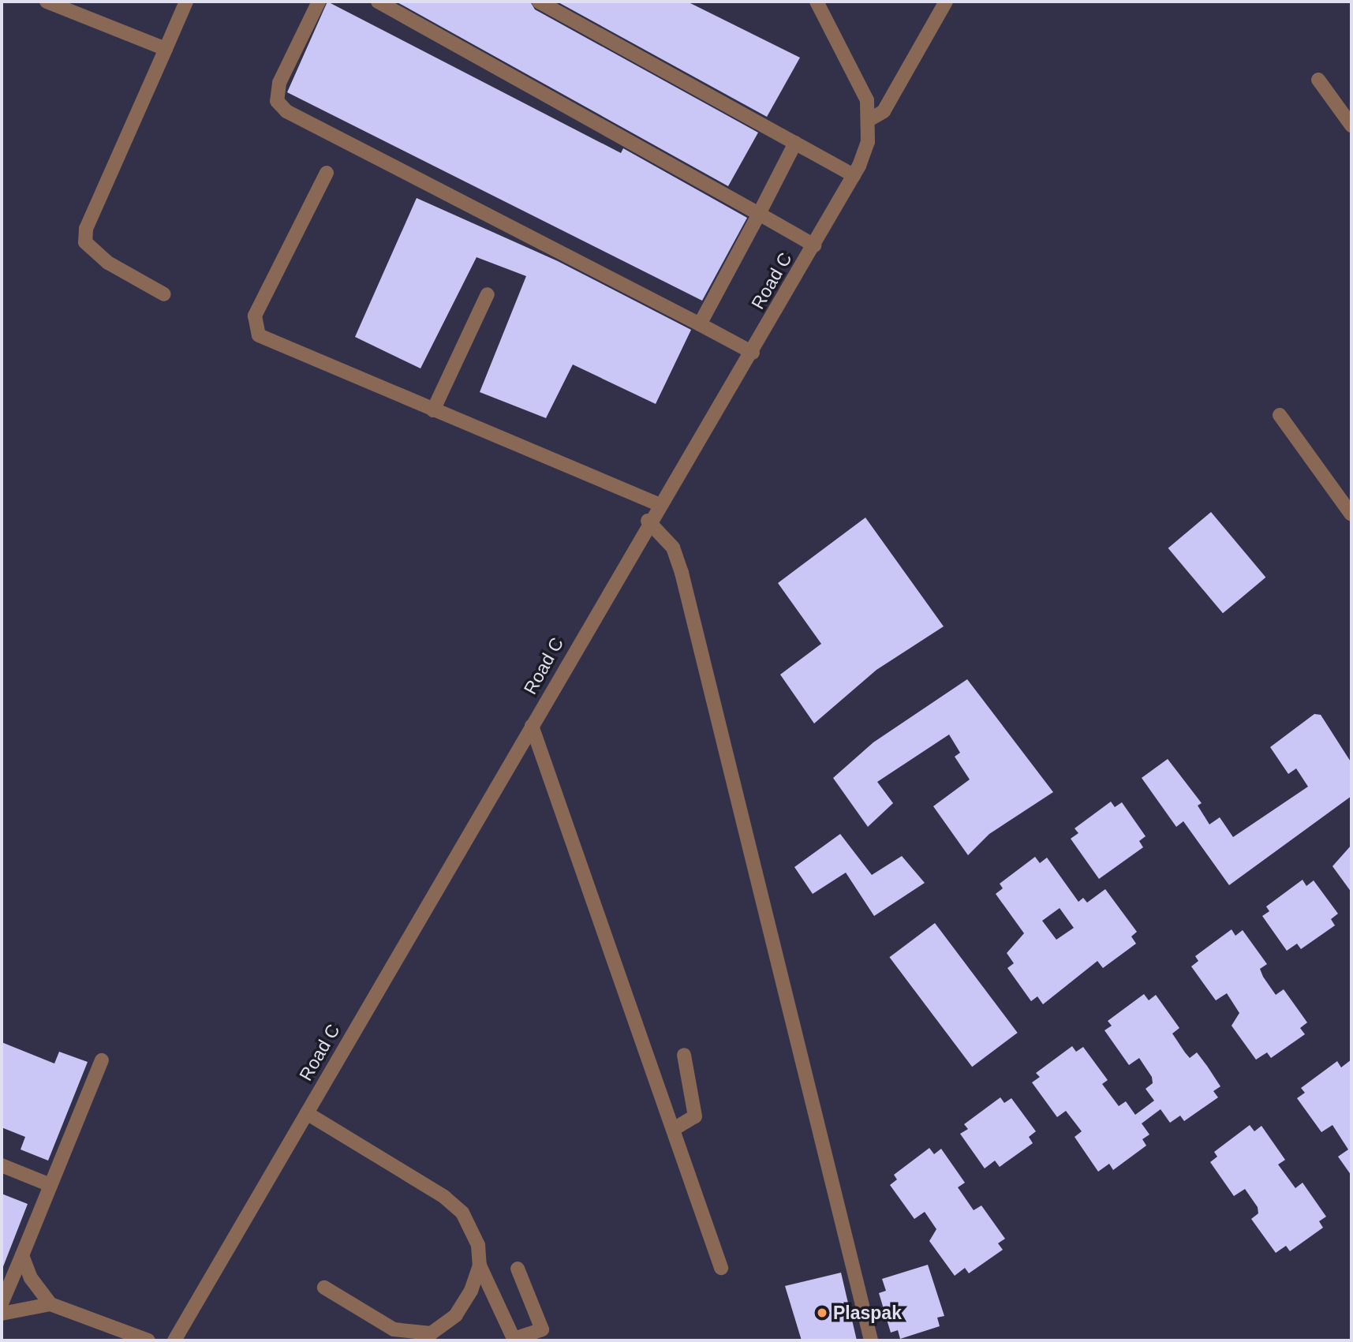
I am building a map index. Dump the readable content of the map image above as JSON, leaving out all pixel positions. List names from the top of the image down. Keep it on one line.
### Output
{"streets":{"street":["Road C"]},"places":["Plaspak"]}
